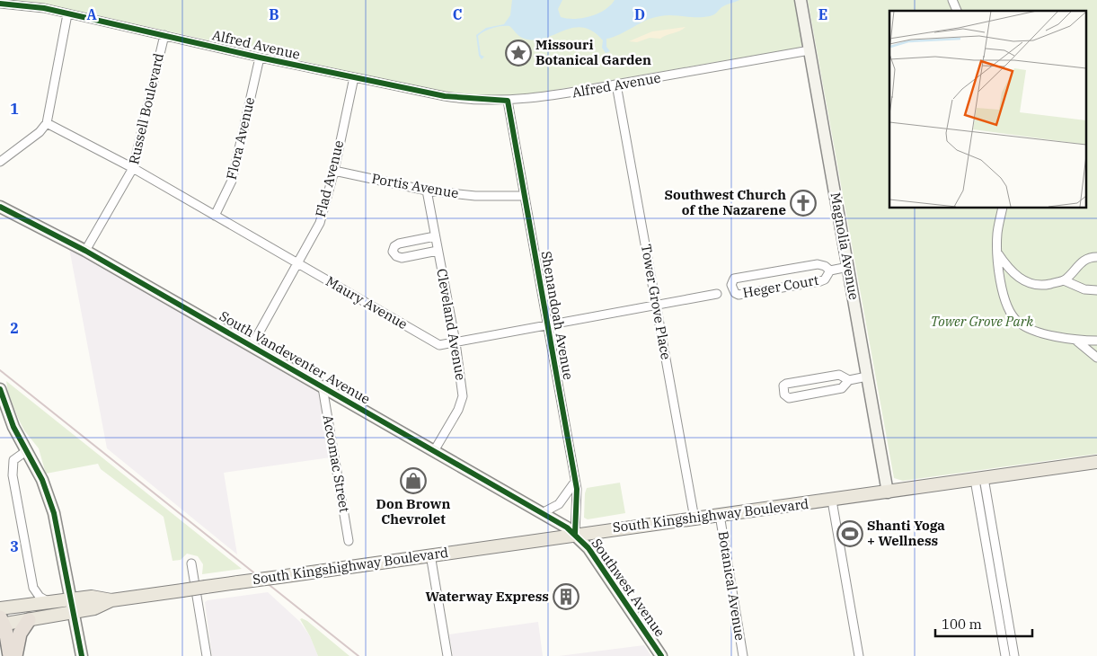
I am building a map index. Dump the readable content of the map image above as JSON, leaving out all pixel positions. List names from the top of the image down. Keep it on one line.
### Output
{"streets":{"main road":["Magnolia Avenue","South Vandeventer Avenue","South Kingshighway Boulevard","Southwest Avenue"],"street":["Alfred Avenue","Russell Boulevard","Flora Avenue","Flad Avenue","Portis Avenue","Heger Court","Tower Grove Place","Maury Avenue","Shenandoah Avenue","Cleveland Avenue","Accomac Street","Botanical Avenue"]},"crossings":[["Alfred Avenue","Russell Boulevard"],["Alfred Avenue","Flora Avenue"],["Alfred Avenue","Flad Avenue"],["Alfred Avenue","Magnolia Avenue"],["Alfred Avenue","Tower Grove Place"],["Alfred Avenue","Shenandoah Avenue"],["Russell Boulevard","Maury Avenue"],["Russell Boulevard","South Vandeventer Avenue"],["Flora Avenue","Maury Avenue"],["Flad Avenue","Portis Avenue"],["Flad Avenue","Maury Avenue"],["Flad Avenue","South Vandeventer Avenue"],["Portis Avenue","Shenandoah Avenue"],["Portis Avenue","Cleveland Avenue"],["Magnolia Avenue","Heger Court"],["Magnolia Avenue","South Kingshighway Boulevard"],["Tower Grove Place","Maury Avenue"],["Tower Grove Place","South Kingshighway Boulevard"],["Maury Avenue","Shenandoah Avenue"],["Maury Avenue","Cleveland Avenue"],["Shenandoah Avenue","South Vandeventer Avenue"],["Shenandoah Avenue","South Kingshighway Boulevard"],["Shenandoah Avenue","Southwest Avenue"],["Cleveland Avenue","South Vandeventer Avenue"],["South Vandeventer Avenue","Accomac Street"],["South Vandeventer Avenue","South Kingshighway Boulevard"],["South Vandeventer Avenue","Southwest Avenue"],["South Kingshighway Boulevard","Botanical Avenue"],["South Kingshighway Boulevard","Southwest Avenue"]],"parks":["Tower Grove Park"],"places":{"place":["Missouri Botanical Garden"],"church":["Southwest Church of the Nazarene"],"shop":["Don Brown Chevrolet"],"sports":["Shanti Yoga + Wellness"],"building":["Waterway Express"]},"scale_bar":"100 m","grid":{"columns":["A","B","C","D","E"],"rows":["1","2","3"]}}
